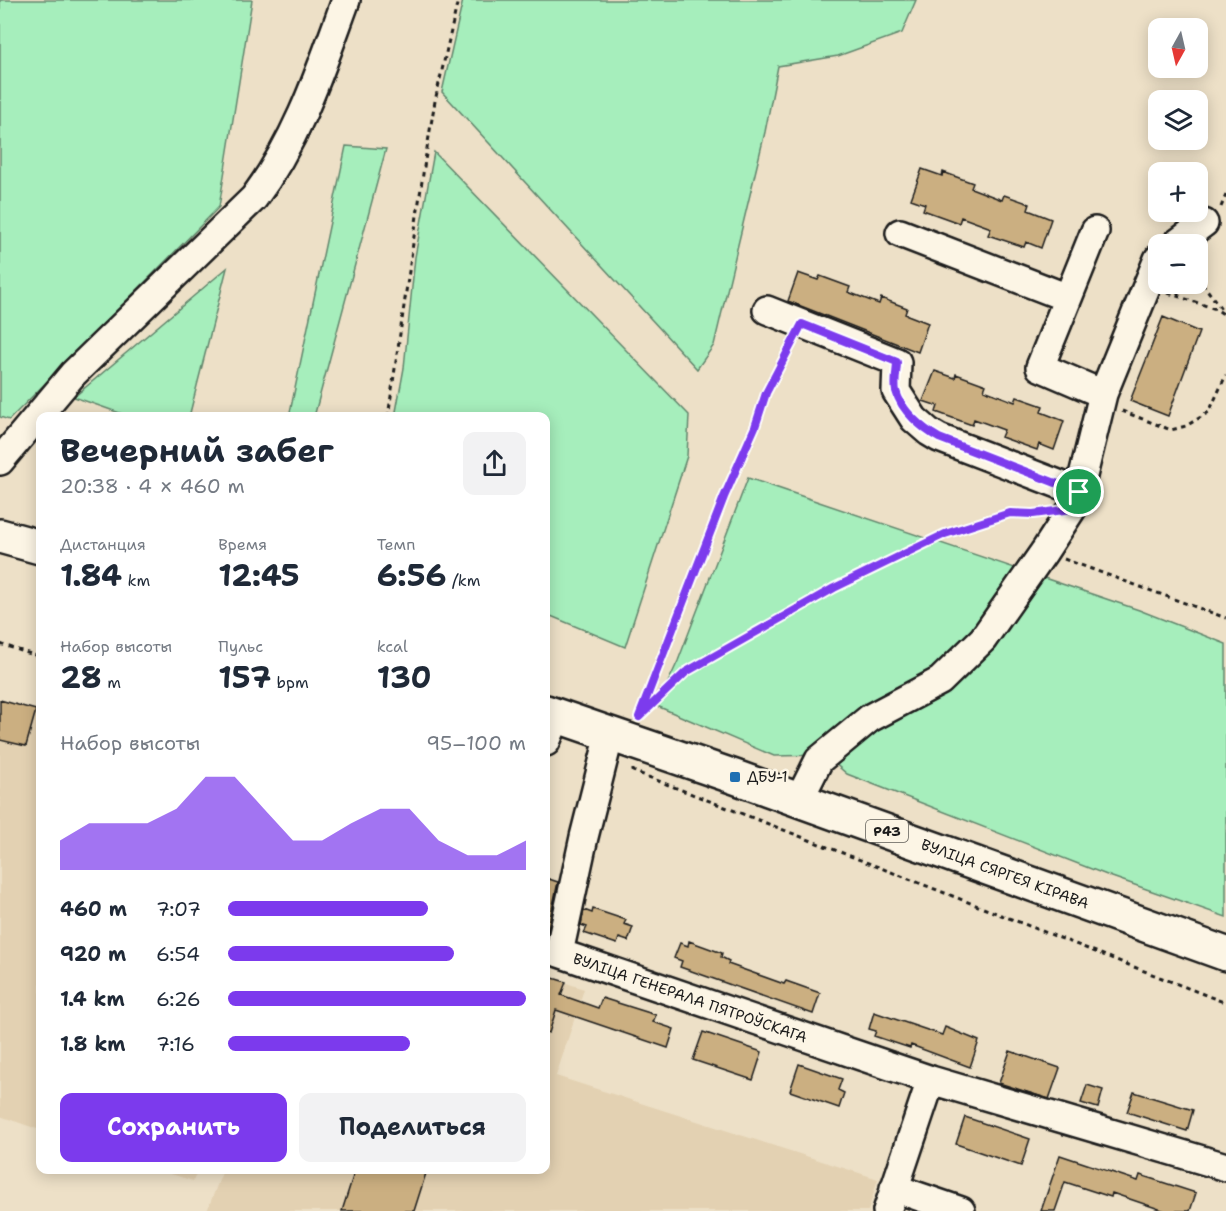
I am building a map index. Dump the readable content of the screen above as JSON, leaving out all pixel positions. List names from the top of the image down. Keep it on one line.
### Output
{"streets":{"main road":["Р43","ВУЛІЦА СЯРГЕЯ КІРАВА"],"street":["ВУЛІЦА ГЕНЕРАЛА ПЯТРОЎСКАГА"]},"crossings":[["ВУЛІЦА СЯРГЕЯ КІРАВА","ВУЛІЦА ГЕНЕРАЛА ПЯТРОЎСКАГА"]],"places":{"transit":["ДБУ-1"]},"north":"bottom","page":{"map_buttons":["+","−"],"heading":["Вечерний забег","20:38 · 4 × 460 m"],"stats":[["Дистанция","1.84 km"],["Время","12:45"],["Темп","6:56 /km"],["Набор высоты","28 m"],["Пульс","157 bpm"],["kcal","130"]],"chart":["Набор высоты","95–100 m"],"list":[{"name":"460 m","note":"7:07"},{"name":"920 m","note":"6:54"},{"name":"1.4 km","note":"6:26"},{"name":"1.8 km","note":"7:16"}],"buttons":["Сохранить","Поделиться"]}}
